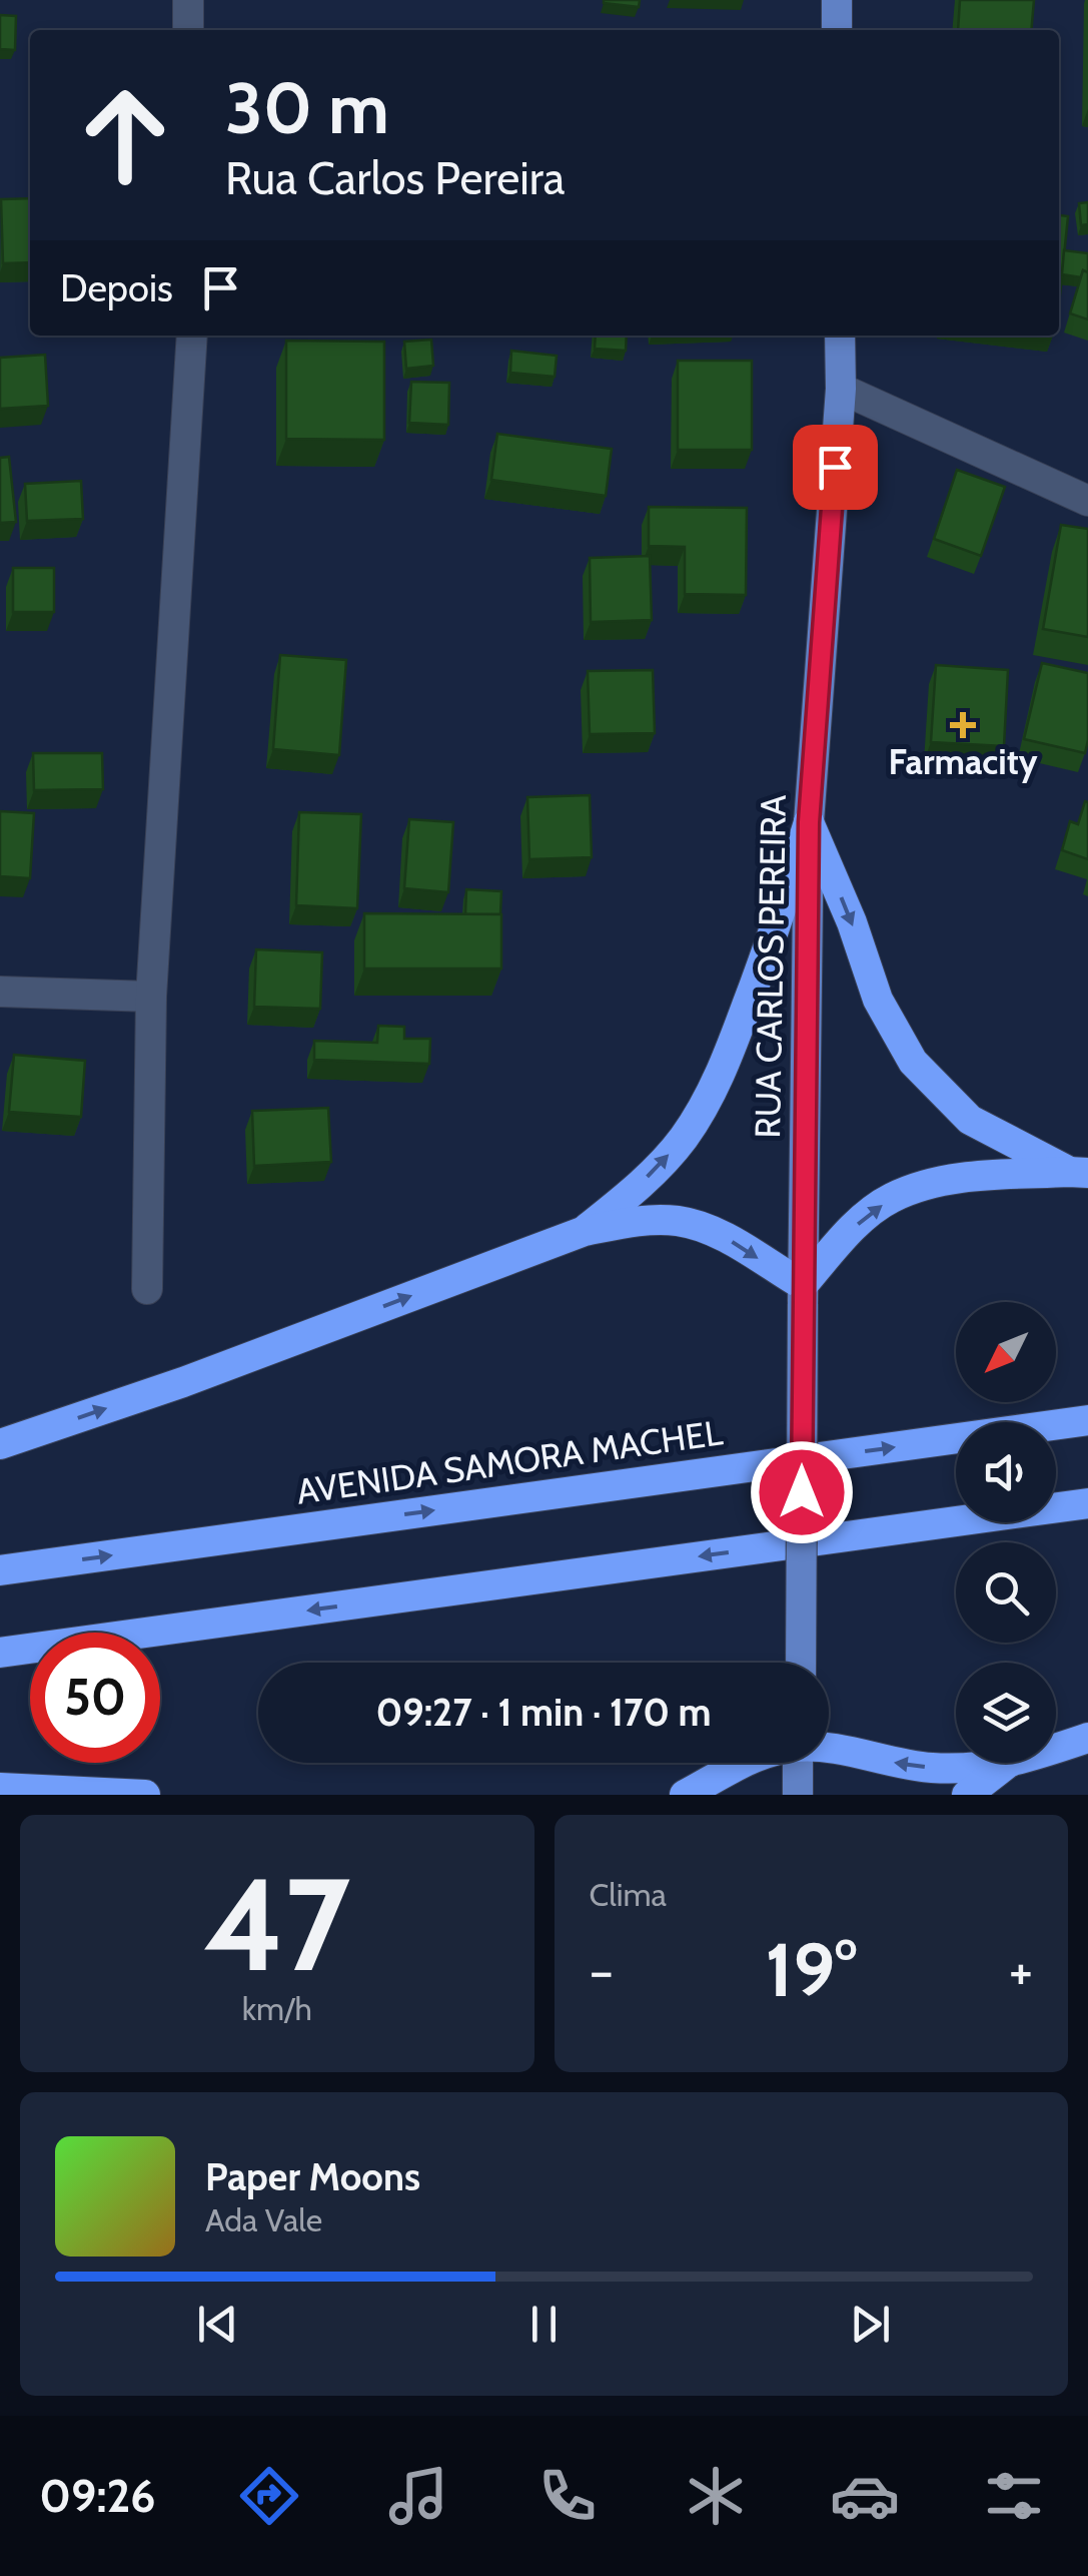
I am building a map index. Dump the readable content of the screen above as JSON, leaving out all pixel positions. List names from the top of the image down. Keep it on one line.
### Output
{"streets":{"highway":["AVENIDA SAMORA MACHEL"],"main road":["RUA CARLOS PEREIRA"]},"places":{"health":["Farmacity"]},"north":"bottom left","page":{"turn":["30 m","Rua Carlos Pereira"],"then":"Depois","limit":"50","trip":"09:27 · 1 min · 170 m","tile":[["47","km/h"],"Clima"],"heat":["−","19°","+"],"song":["Paper Moons","Ada Vale"],"tabs":"09:26"}}
